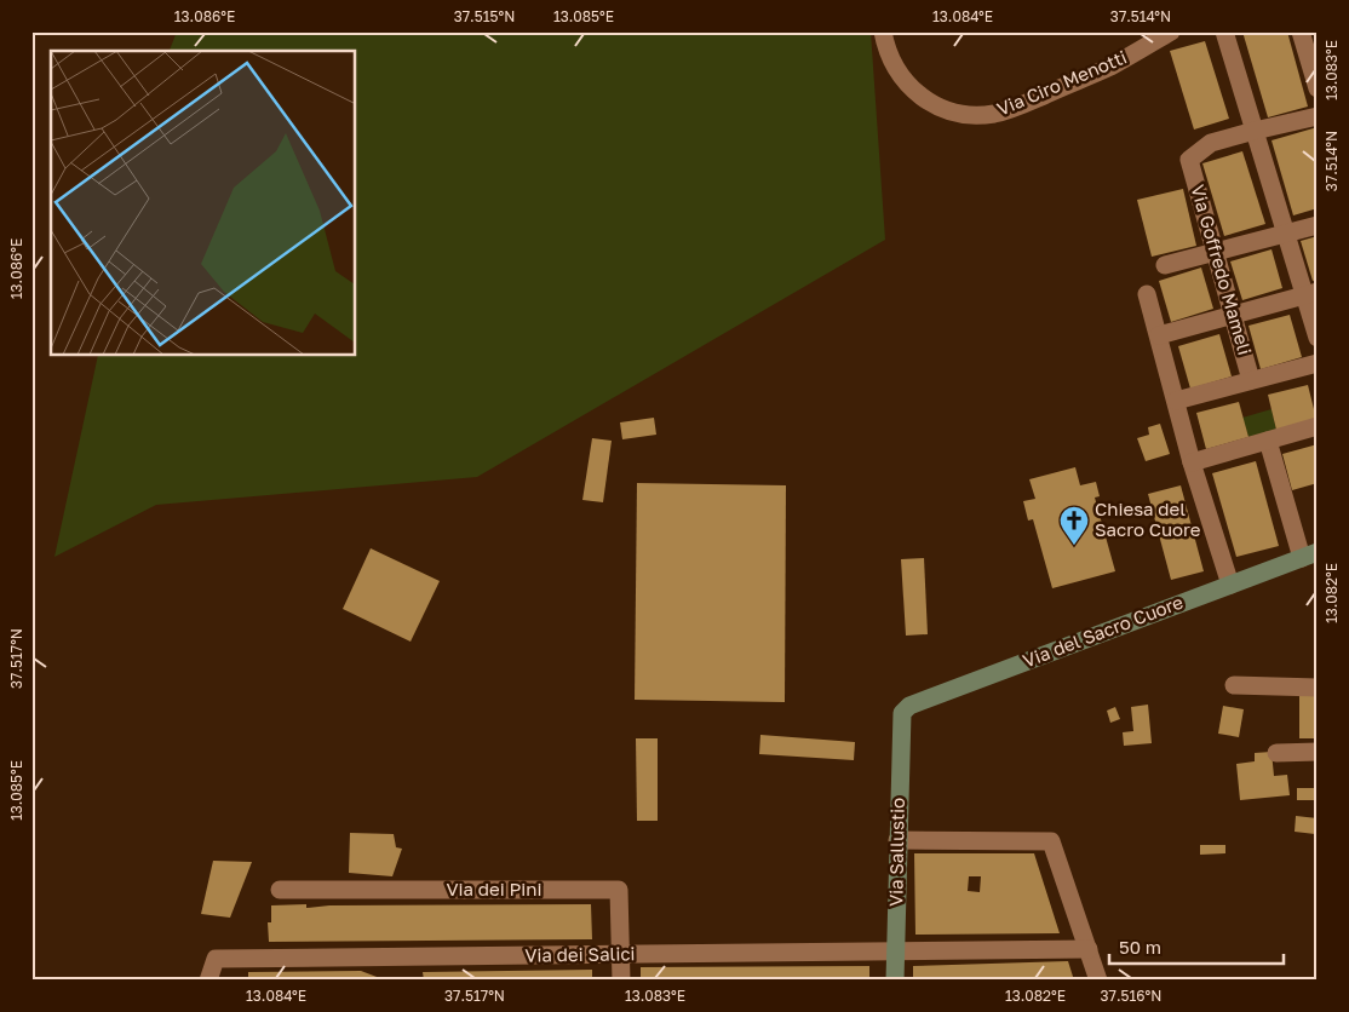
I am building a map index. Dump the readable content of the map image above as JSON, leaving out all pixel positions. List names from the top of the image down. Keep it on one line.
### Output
{"streets":{"street":["Via Ciro Menotti","Via Goffredo Mameli","Via del Sacro Cuore","Via Sallustio","Via dei Pini","Via dei Salici"]},"crossings":[["Via del Sacro Cuore","Via Sallustio"],["Via Sallustio","Via dei Salici"],["Via dei Pini","Via dei Salici"]],"places":{"church":["Chiesa del Sacro Cuore"]},"scale_bar":"50 m","coordinates":["13.086°E","37.515°N","13.085°E","13.084°E","37.514°N","13.083°E","13.082°E","37.517°N","37.516°N"]}
